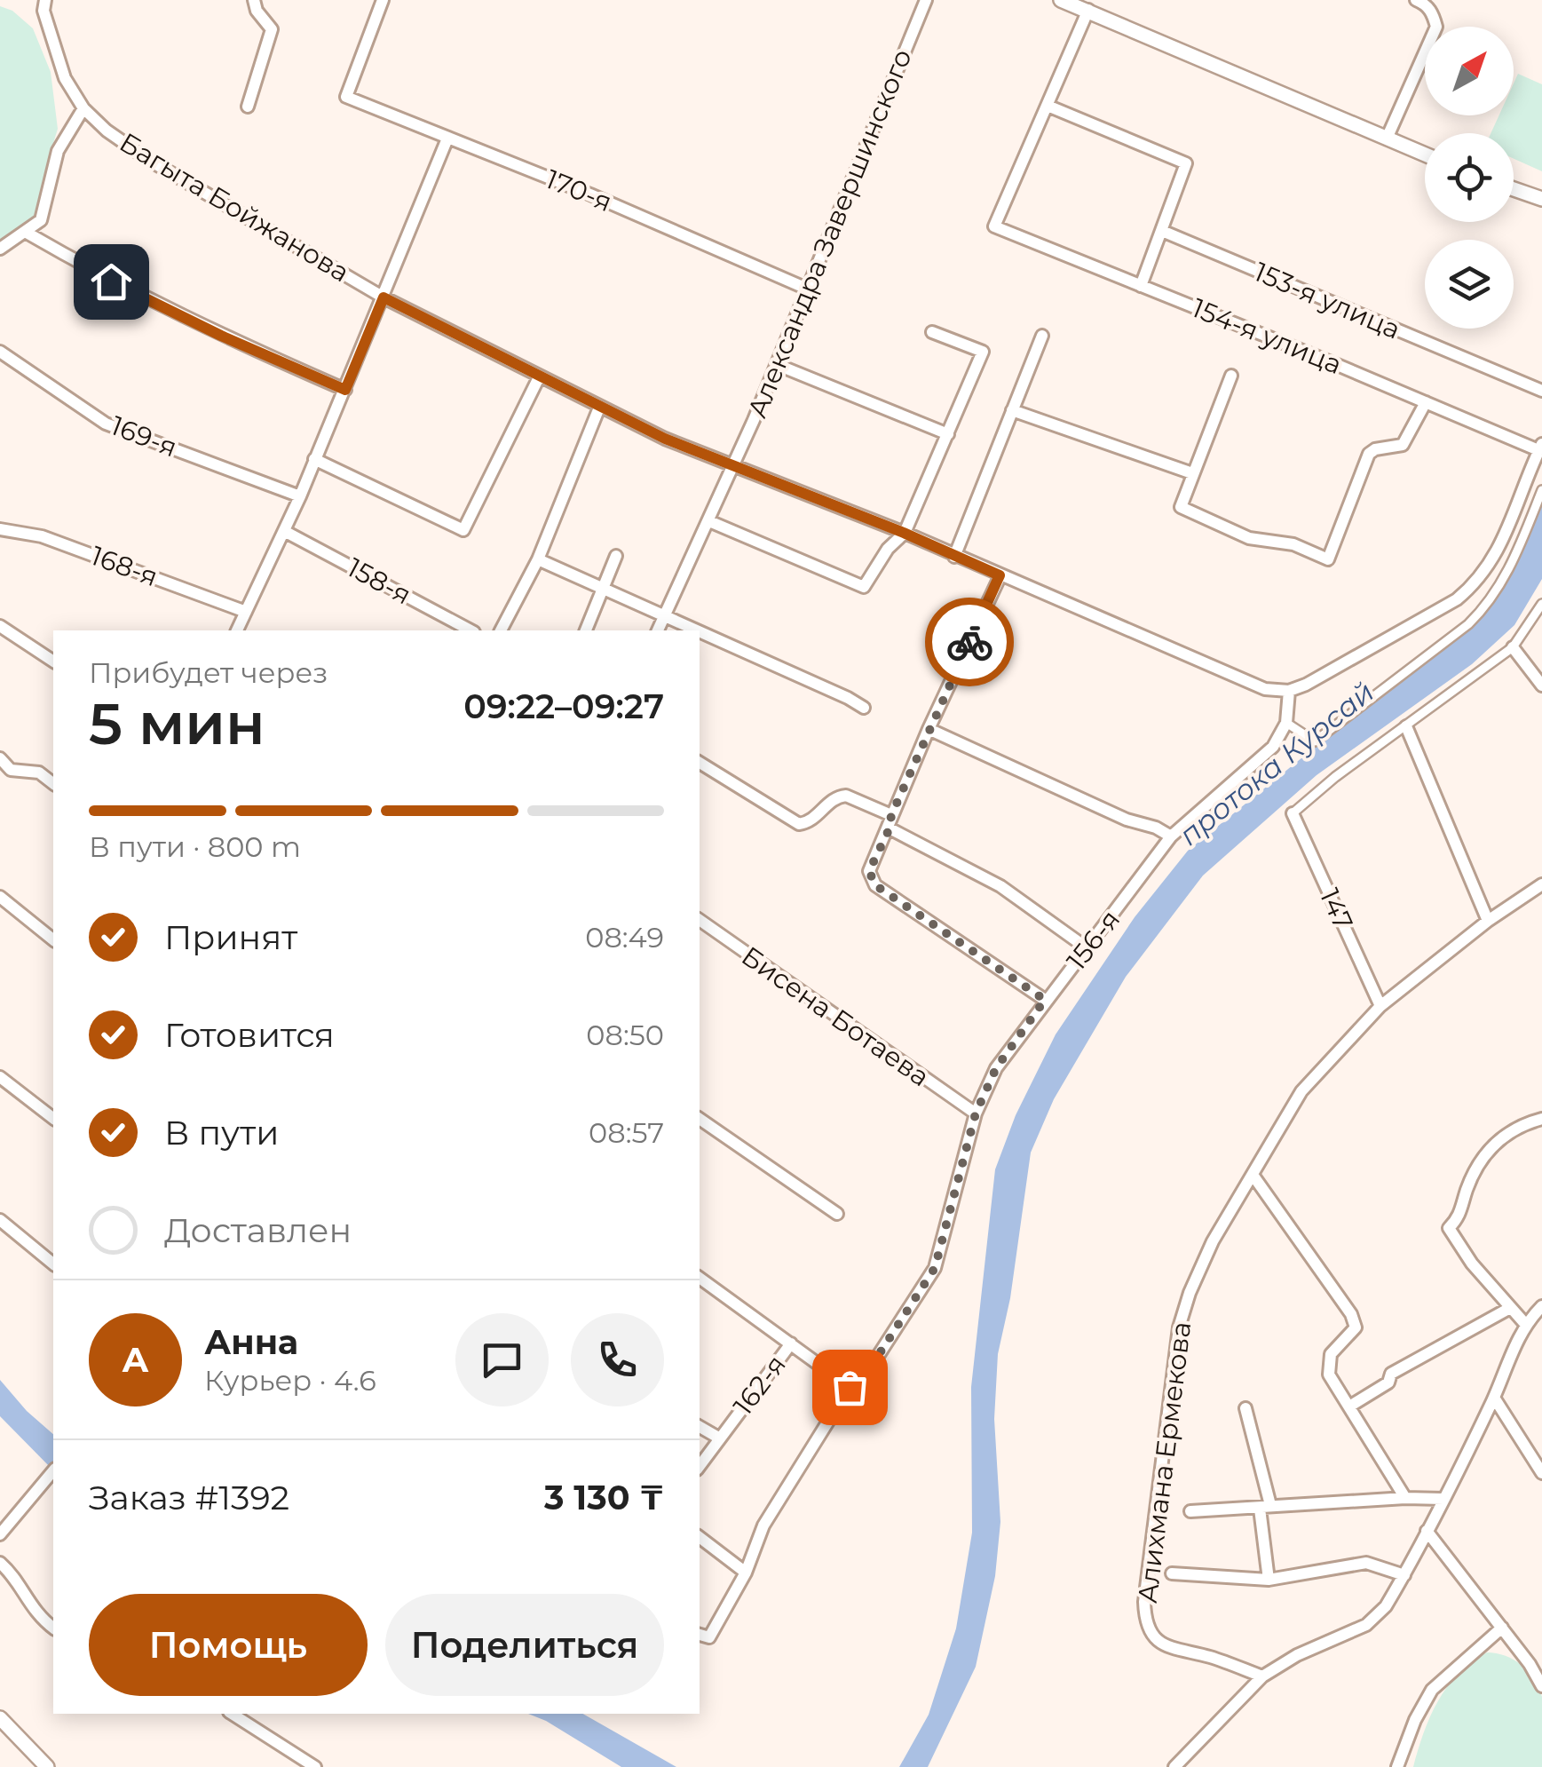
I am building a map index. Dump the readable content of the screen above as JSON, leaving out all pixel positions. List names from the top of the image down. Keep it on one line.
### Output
{"streets":{"street":["170-я","Багыта Бойжанова","Александра Завершинского","153-я улица","154-я улица","169-я","168-я","158-я","147","156-я","Бисена Ботаева","162-я","Алихмана Ермекова"]},"crossings":[["170-я","Александра Завершинского"],["Багыта Бойжанова","Александра Завершинского"],["147","Алихмана Ермекова"],["156-я","Бисена Ботаева"]],"water":["протока Курсай"],"north":"top right","page":{"heading":["5 мин","Прибудет через","09:22–09:27"],"panel":["Анна","Курьер · 4.6","Заказ #1392","3 130 ₸"],"bar":"В пути · 800 m","list":[["Принят","08:49"],["Готовится","08:50"],["В пути","08:57"],"Доставлен"],"round":"А","buttons":["Помощь","Поделиться"]}}
